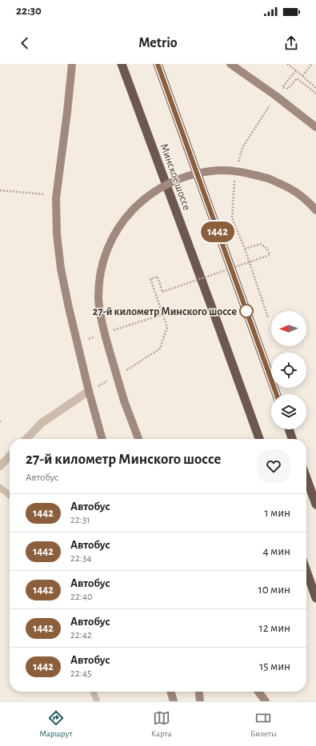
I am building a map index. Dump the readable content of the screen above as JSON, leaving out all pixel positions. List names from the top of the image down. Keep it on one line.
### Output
{"streets":{"highway":["Минское шоссе"]},"places":["27-й километр Минского шоссе"],"lines":["bus line 1442"],"north":"left","page":{"status":"22:30","header":"Metrio","on_map":"1442","heading":["27-й километр Минского шоссе","Автобус"],"list":[{"mark":"1442","name":"Автобус","note":"22:31","value":"1 мин"},{"mark":"1442","name":"Автобус","note":"22:34","value":"4 мин"},{"mark":"1442","name":"Автобус","note":"22:40","value":"10 мин"},{"mark":"1442","name":"Автобус","note":"22:42","value":"12 мин"},{"mark":"1442","name":"Автобус","note":"22:45","value":"15 мин"}],"tabs":["Маршрут","Карта","Билеты"]}}
